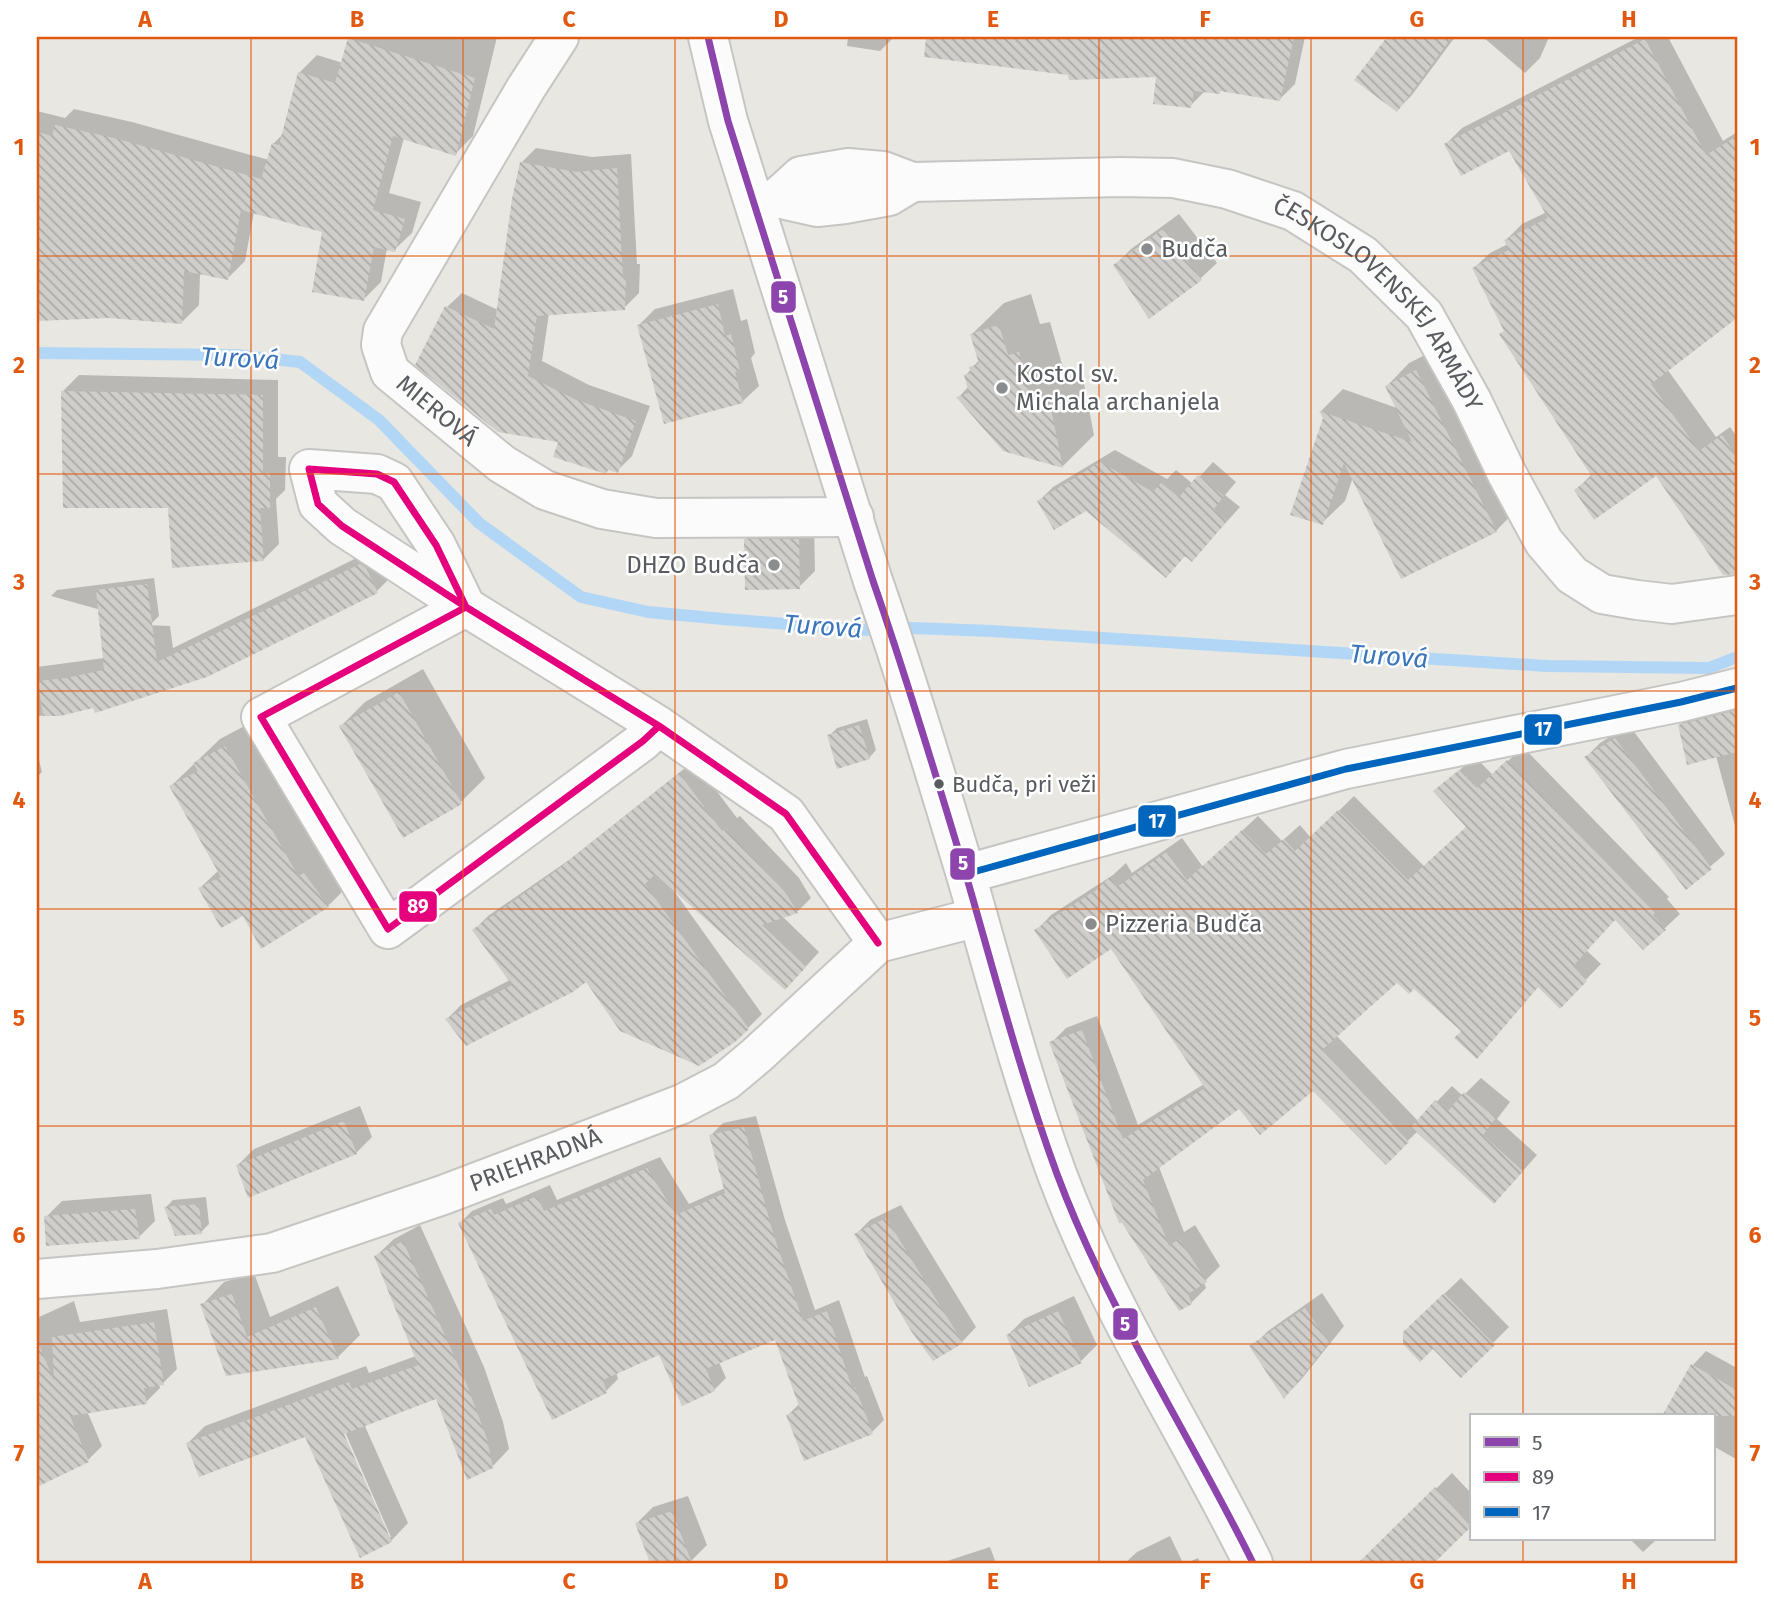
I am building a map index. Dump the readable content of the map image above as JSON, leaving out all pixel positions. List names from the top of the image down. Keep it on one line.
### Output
{"streets":{"street":["ČESKOSLOVENSKEJ ARMÁDY","MIEROVÁ","PRIEHRADNÁ"]},"water":["Turová"],"places":["Budča","Kostol sv. Michala archanjela","DHZO Budča","Budča, pri veži","Pizzeria Budča"],"lines":["transit line 5","transit line 89","transit line 17"],"legend":["5","89","17"],"grid":{"columns":["A","B","C","D","E","F","G","H"],"rows":["1","2","3","4","5","6","7"]}}
